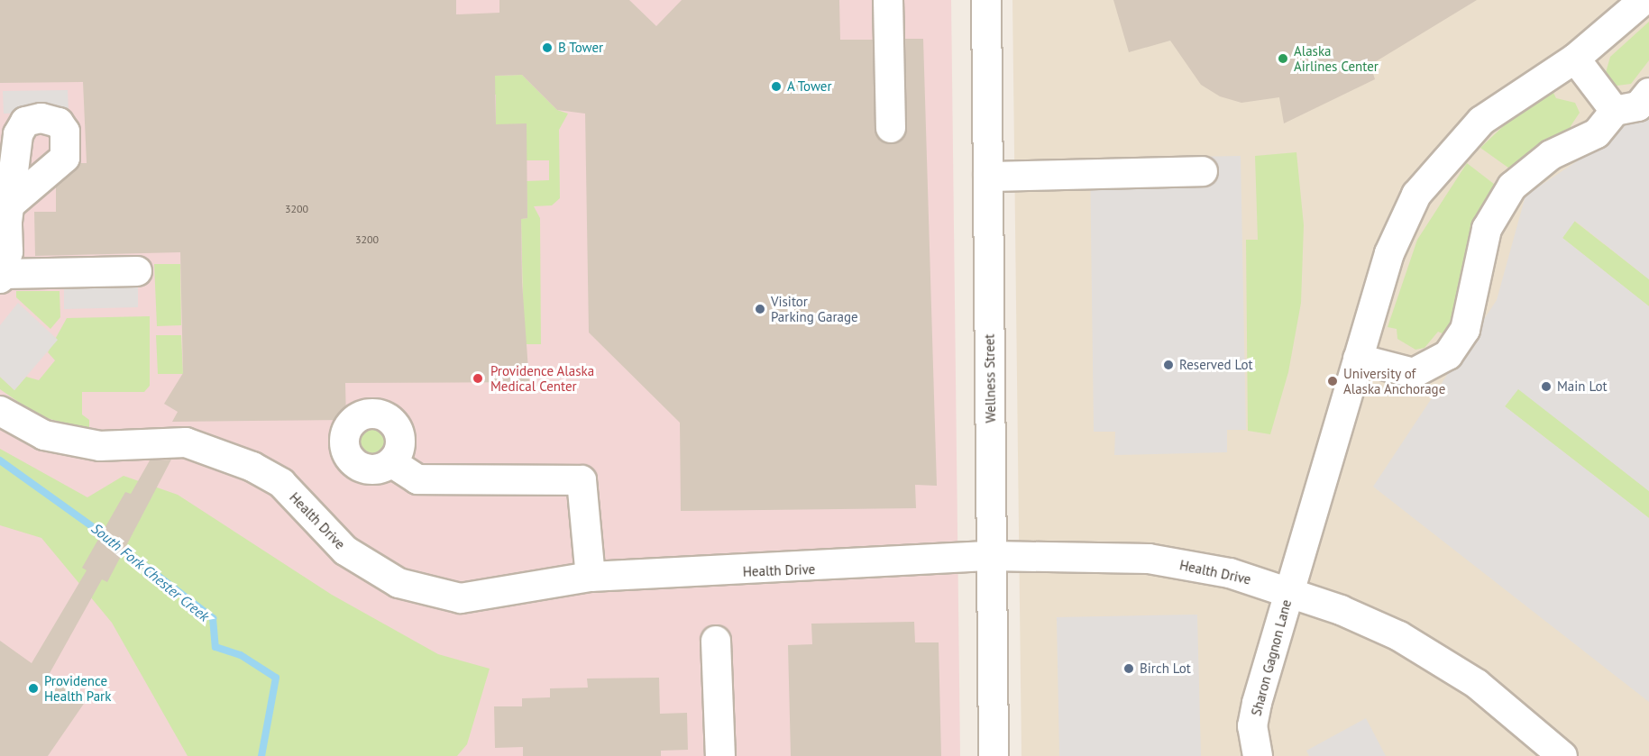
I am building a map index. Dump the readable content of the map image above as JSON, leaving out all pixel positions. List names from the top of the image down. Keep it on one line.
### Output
{"streets":{"street":["Wellness Street","Health Drive","Sharon Gagnon Lane"]},"crossings":[["Wellness Street","Health Drive"],["Health Drive","Sharon Gagnon Lane"]],"water":["South Fork Chester Creek"],"places":["B Tower","Alaska Airlines Center","A Tower","Visitor Parking Garage","Reserved Lot","Providence Alaska Medical Center","University of Alaska Anchorage","Main Lot","Birch Lot","Providence Health Park"],"house_numbers":["3200","3200"]}
